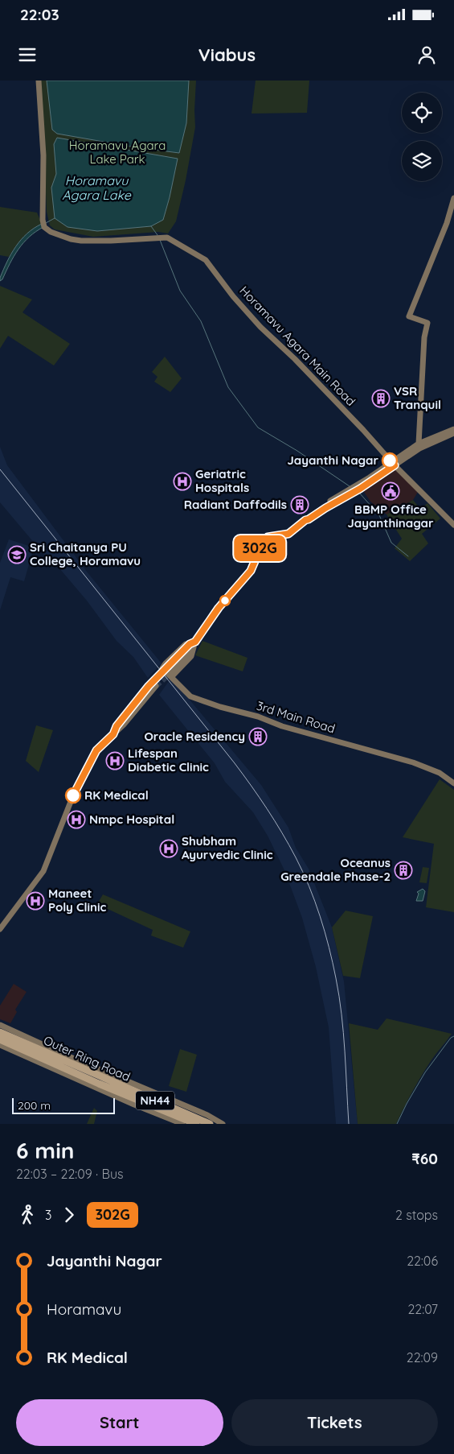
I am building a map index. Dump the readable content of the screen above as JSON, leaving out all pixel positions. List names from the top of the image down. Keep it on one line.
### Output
{"streets":{"highway":["Outer Ring Road","NH44"],"street":["Horamavu Agara Main Road","3rd Main Road"]},"water":["Horamavu Agara Lake"],"parks":["Horamavu Agara Lake Park"],"places":{"building":["VSR Tranquil","Radiant Daffodils","Oracle Residency","Oceanus Greendale Phase-2"],"other":["Jayanthi Nagar","RK Medical"],"hospital":["Geriatric Hospitals","Lifespan Diabetic Clinic","Nmpc Hospital","Shubham Ayurvedic Clinic","Maneet Poly Clinic"],"public building":["BBMP Office Jayanthinagar"],"school or university":["Sri Chaitanya PU College, Horamavu"]},"lines":["bus line 302G"],"scale_bar":"200 m","page":{"status":"22:03","header":"Viabus","on_map":"302G","scale":"200 m","heading":["6 min","22:03 – 22:09 · Bus","₹60"],"legs":["3","302G","2 stops"],"list":[{"name":"Jayanthi Nagar","value":"22:06"},{"name":"Horamavu","value":"22:07"},{"name":"RK Medical","value":"22:09"}],"buttons":["Start","Tickets"]}}
